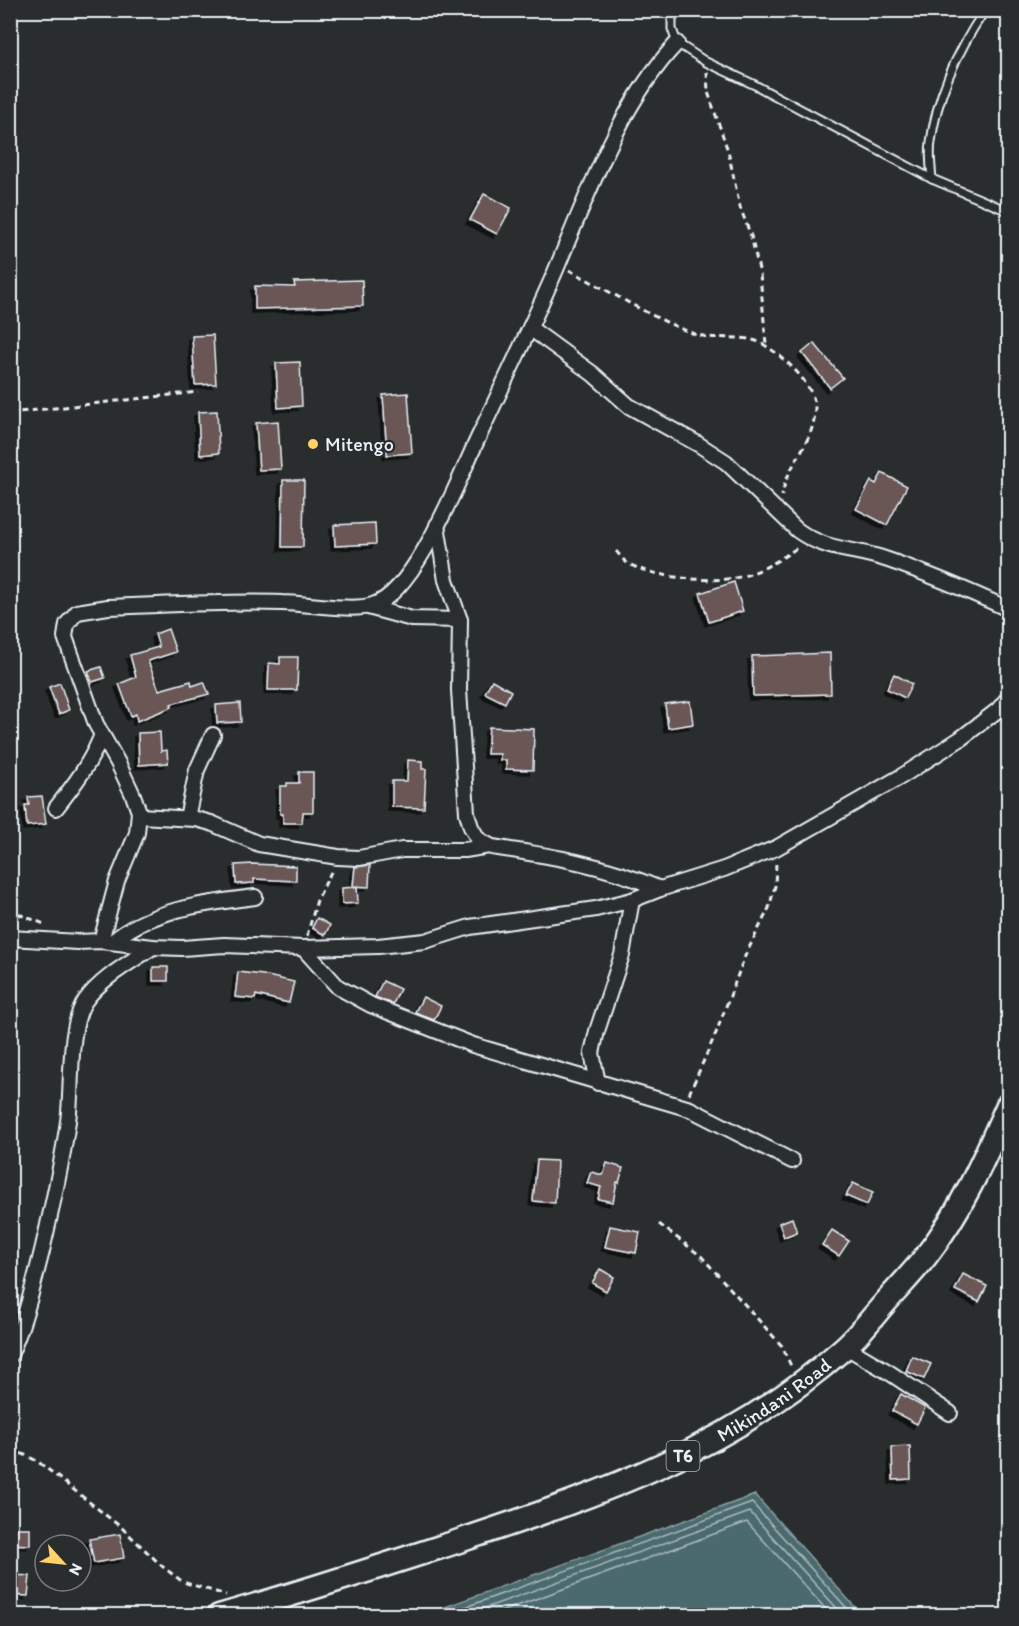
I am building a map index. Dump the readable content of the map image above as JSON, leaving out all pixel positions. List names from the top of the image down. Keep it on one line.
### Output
{"streets":{"highway":["Mikindani Road","T6"]},"places":["Mitengo"],"north":"bottom right"}
